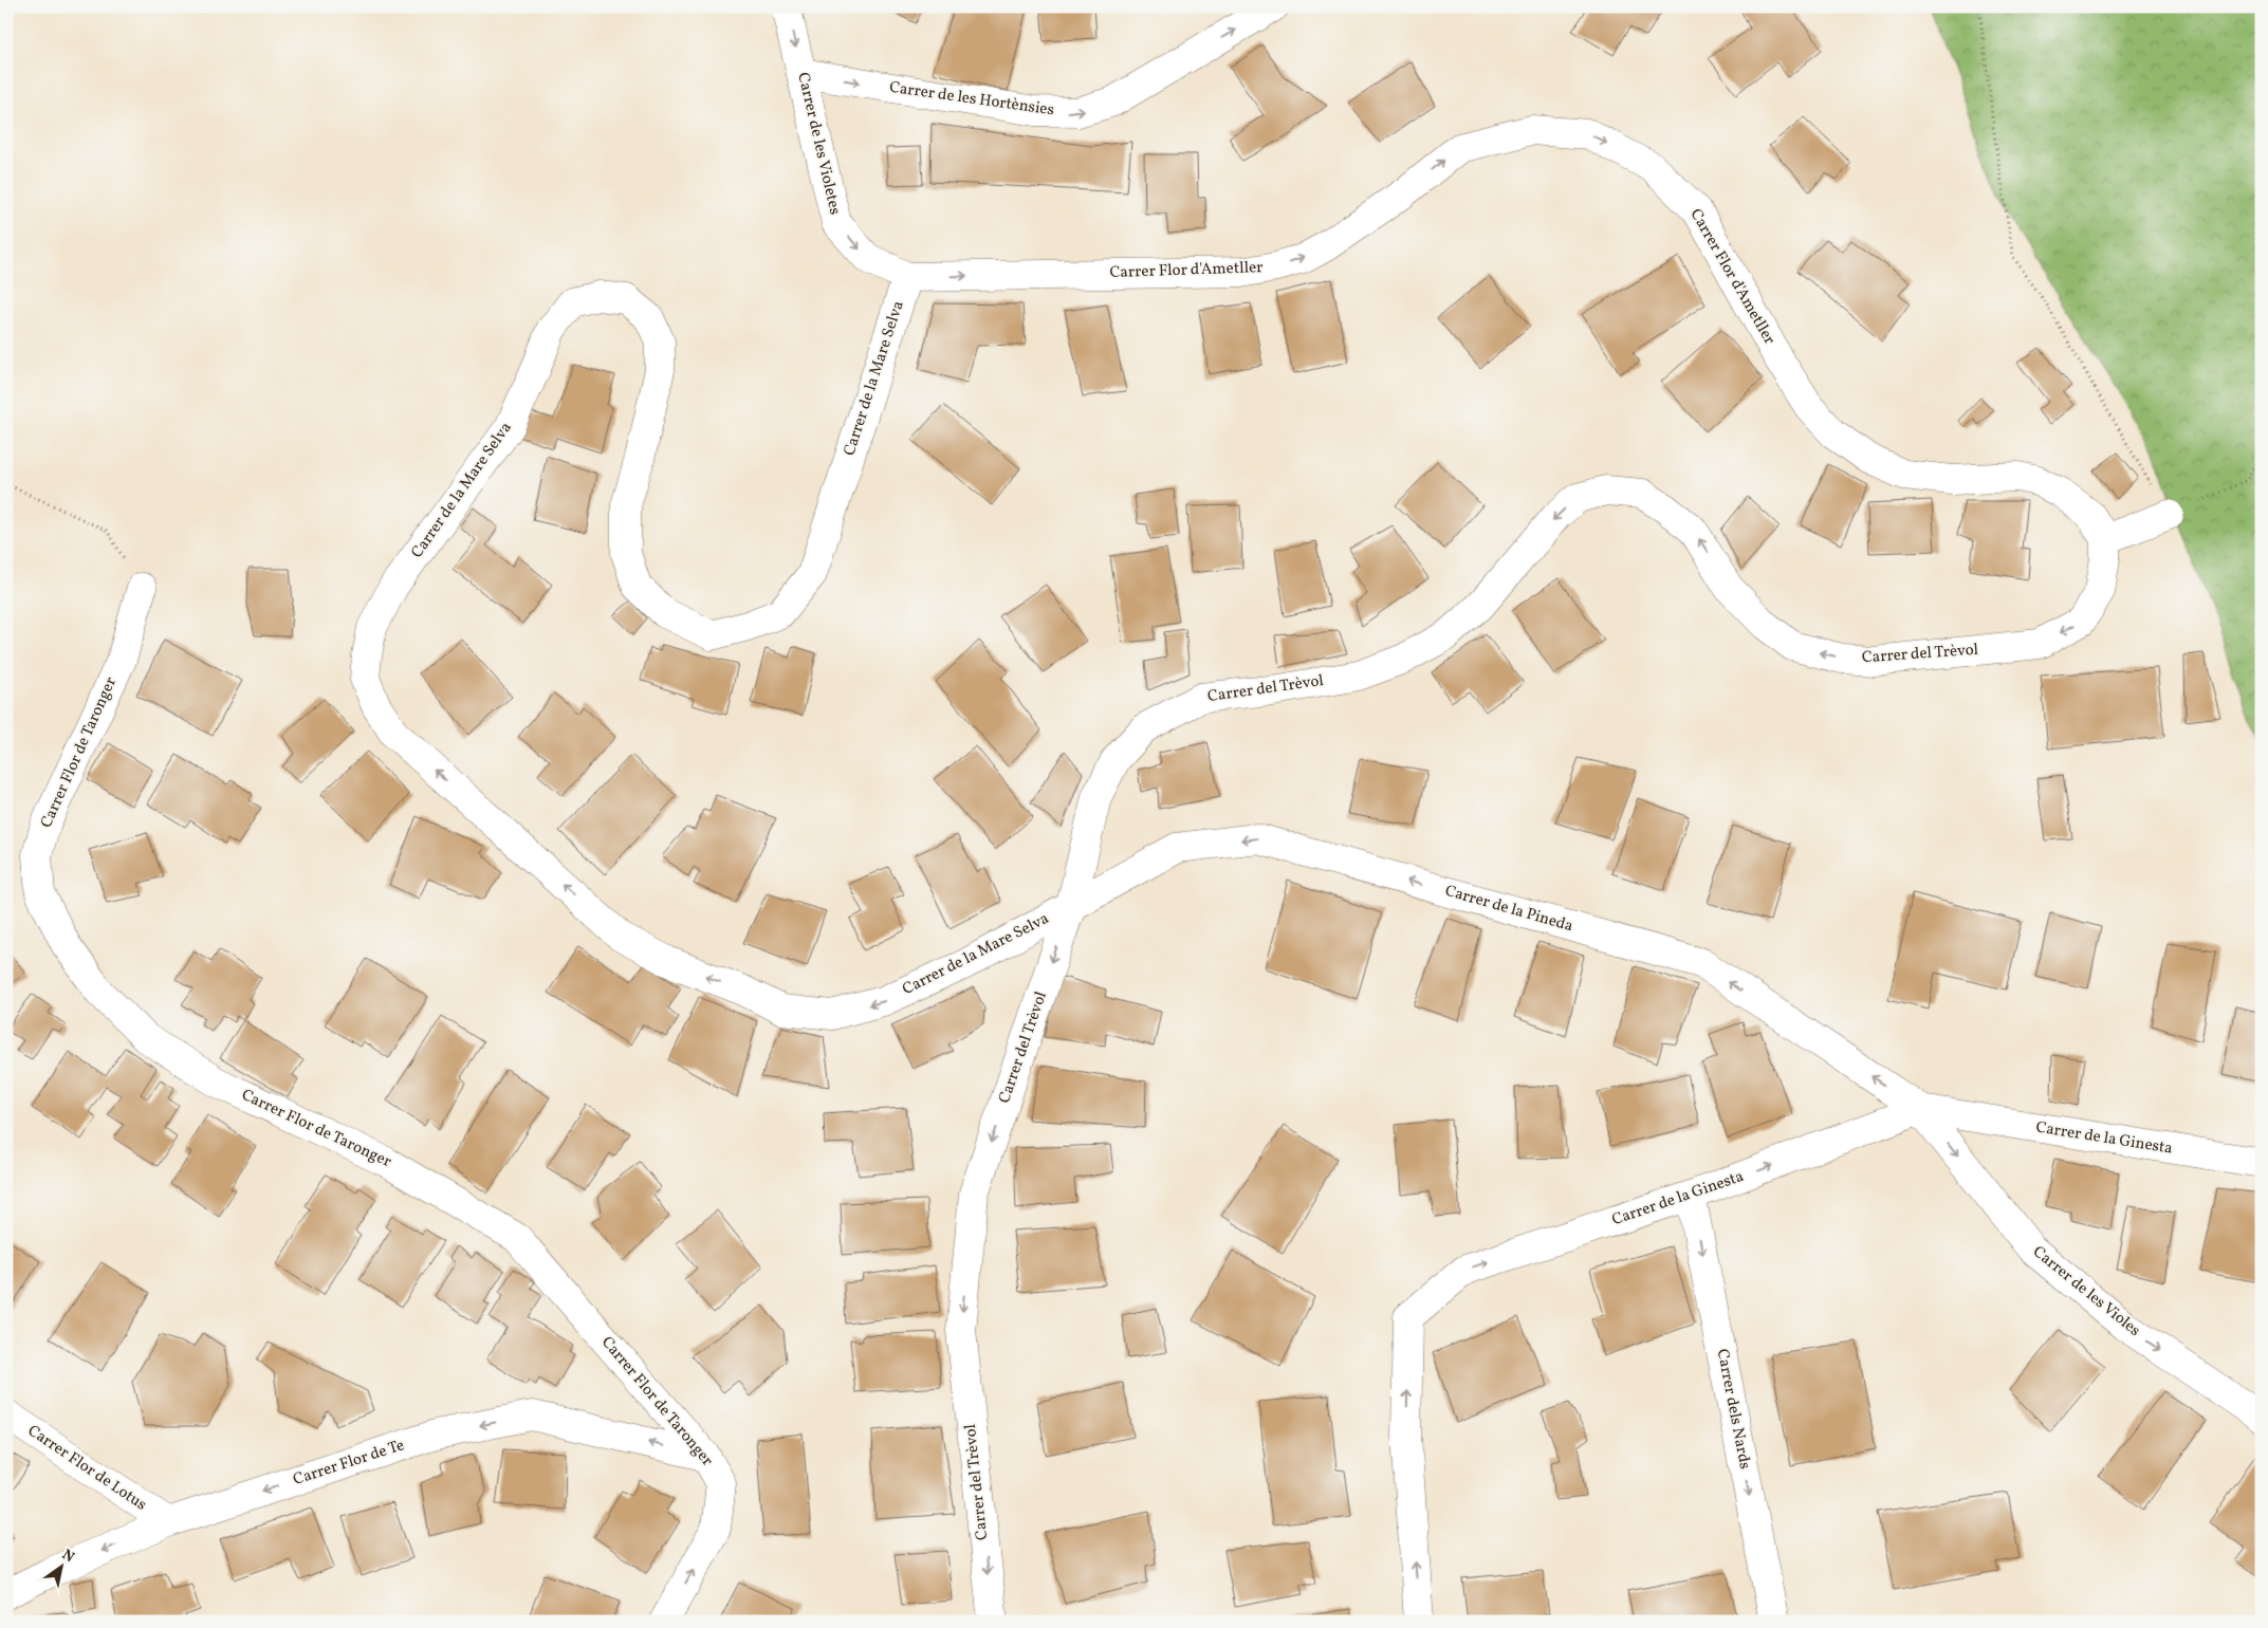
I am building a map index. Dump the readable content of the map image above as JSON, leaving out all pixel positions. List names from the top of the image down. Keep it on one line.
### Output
{"streets":{"street":["Carrer de les Hortènsies","Carrer de les Violetes","Carrer Flor d'Ametller","Carrer de la Mare Selva","Carrer del Trèvol","Carrer Flor de Taronger","Carrer de la Pineda","Carrer de la Ginesta","Carrer de les Violes","Carrer dels Nards","Carrer Flor de Te","Carrer Flor de Lotus"]},"crossings":[["Carrer de les Hortènsies","Carrer de les Violetes"],["Carrer de les Violetes","Carrer Flor d'Ametller"],["Carrer de les Violetes","Carrer de la Mare Selva"],["Carrer Flor d'Ametller","Carrer de la Mare Selva"],["Carrer Flor d'Ametller","Carrer del Trèvol"],["Carrer de la Mare Selva","Carrer del Trèvol"],["Carrer de la Mare Selva","Carrer de la Pineda"],["Carrer del Trèvol","Carrer de la Pineda"],["Carrer Flor de Taronger","Carrer Flor de Te"],["Carrer de la Pineda","Carrer de la Ginesta"],["Carrer de la Pineda","Carrer de les Violes"],["Carrer de la Ginesta","Carrer de les Violes"],["Carrer de la Ginesta","Carrer dels Nards"],["Carrer Flor de Te","Carrer Flor de Lotus"]],"one_way":["Carrer de les Hortènsies","Carrer de les Violetes","Carrer Flor d'Ametller","Carrer de la Pineda","Carrer de la Ginesta","Carrer de les Violes","Carrer dels Nards","Carrer Flor de Te"],"north":"top right"}
